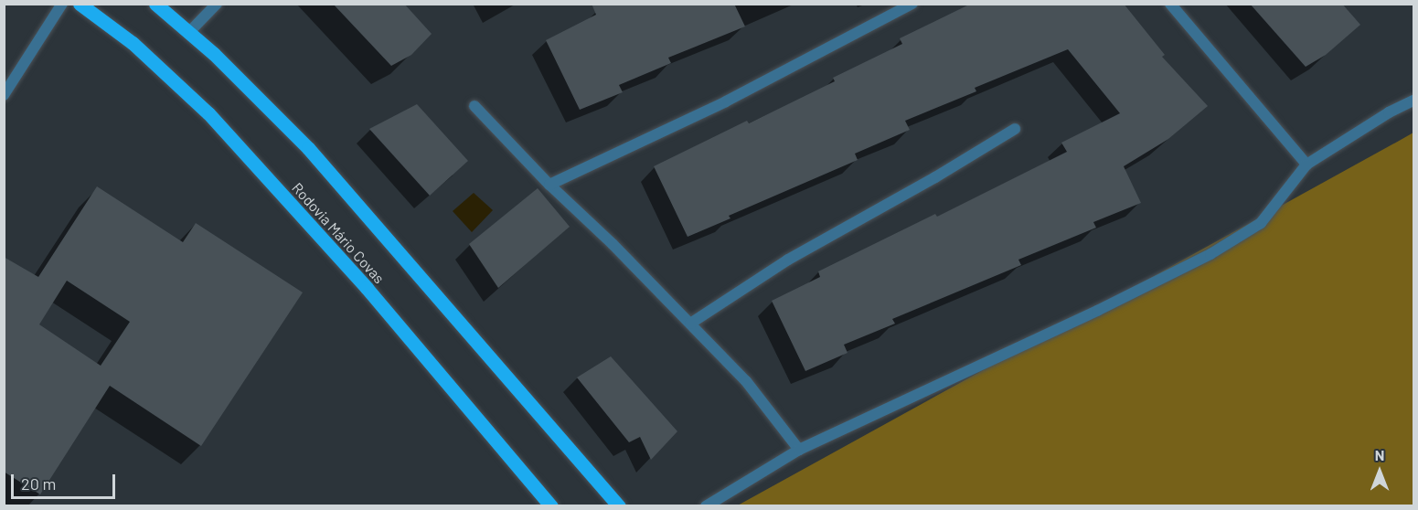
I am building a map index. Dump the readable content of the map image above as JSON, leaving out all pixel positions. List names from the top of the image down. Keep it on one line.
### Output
{"streets":{"main road":["Rodovia Mário Covas"]},"scale_bar":"20 m","north":"top"}
